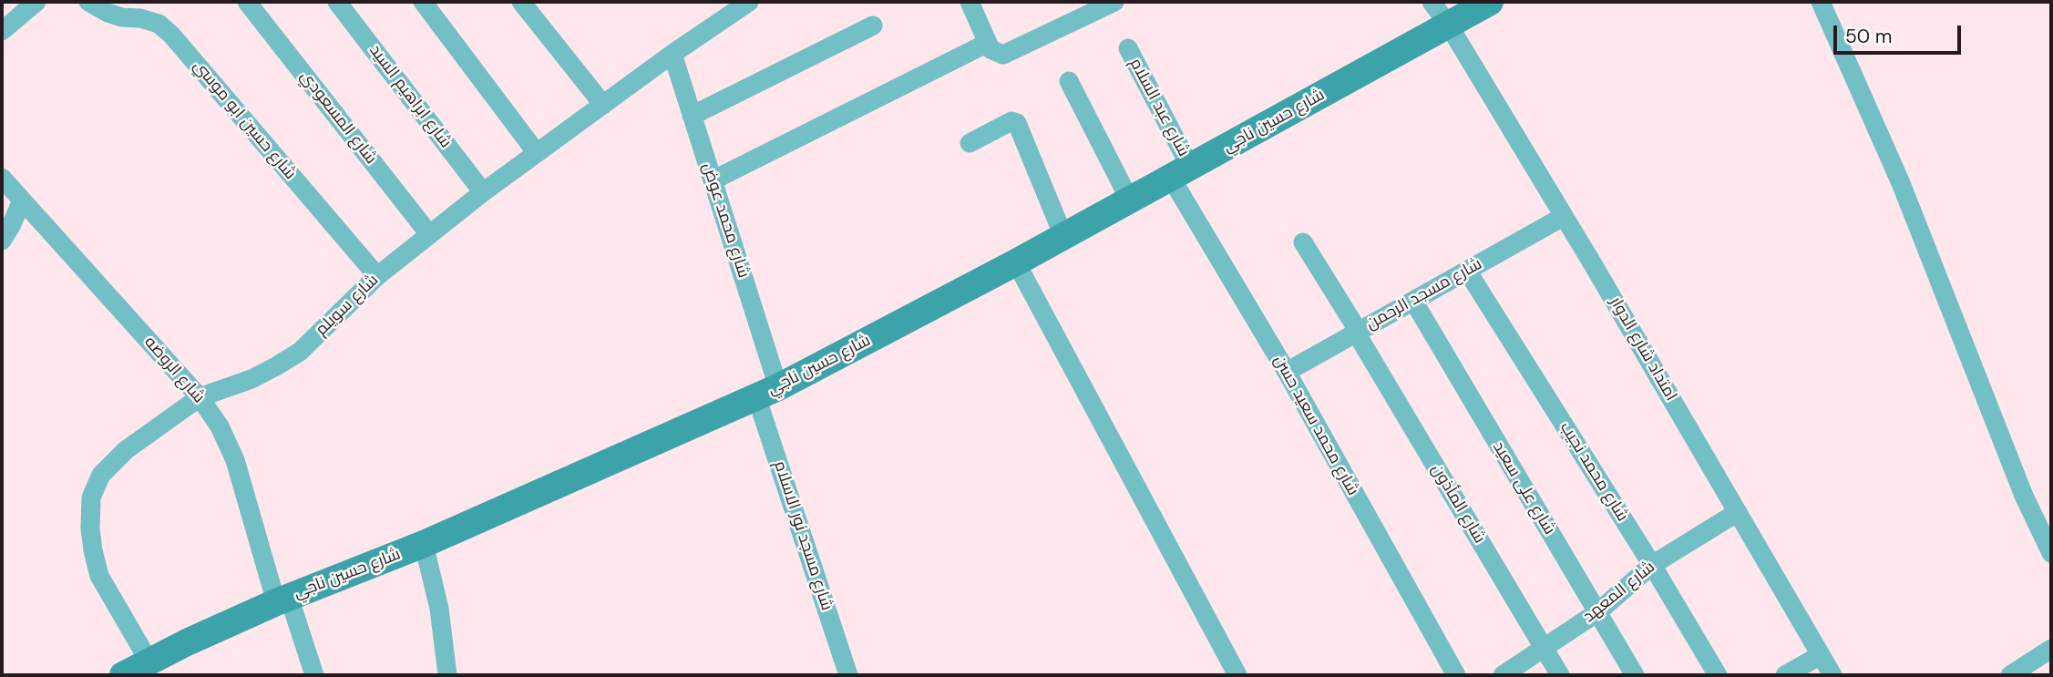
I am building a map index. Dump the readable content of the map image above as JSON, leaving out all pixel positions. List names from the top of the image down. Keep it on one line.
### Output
{"streets":{"street":["شارع ابراهيم السيد","شارع عبد السلام","شارع المسعودي","شارع حسين ابو موسي","شارع حسين ناجي","شارع محمد عوض","شارع مسجد الرحمن","شارع سويلم","امتداد شارع الدوار","شارع الروضه","شارع محمد سعيد حسن","شارع محمد نجيب","شارع على سعيد","شارع المأذون","شارع مسجد نور الاسلام","شارع المعهد"]},"crossings":[["شارع ابراهيم السيد","شارع سويلم"],["شارع عبد السلام","شارع حسين ناجي"],["شارع عبد السلام","شارع محمد سعيد حسن"],["شارع المسعودي","شارع سويلم"],["شارع حسين ابو موسي","شارع سويلم"],["شارع حسين ناجي","شارع محمد عوض"],["شارع حسين ناجي","شارع سويلم"],["شارع حسين ناجي","امتداد شارع الدوار"],["شارع حسين ناجي","شارع الروضه"],["شارع حسين ناجي","شارع محمد سعيد حسن"],["شارع حسين ناجي","شارع مسجد نور الاسلام"],["شارع محمد عوض","شارع سويلم"],["شارع محمد عوض","شارع مسجد نور الاسلام"],["شارع مسجد الرحمن","امتداد شارع الدوار"],["شارع مسجد الرحمن","شارع محمد سعيد حسن"],["شارع مسجد الرحمن","شارع محمد نجيب"],["شارع مسجد الرحمن","شارع على سعيد"],["شارع مسجد الرحمن","شارع المأذون"],["شارع سويلم","شارع الروضه"],["امتداد شارع الدوار","شارع المعهد"],["شارع محمد نجيب","شارع المعهد"],["شارع على سعيد","شارع المعهد"],["شارع المأذون","شارع المعهد"]],"scale_bar":"50 m"}
